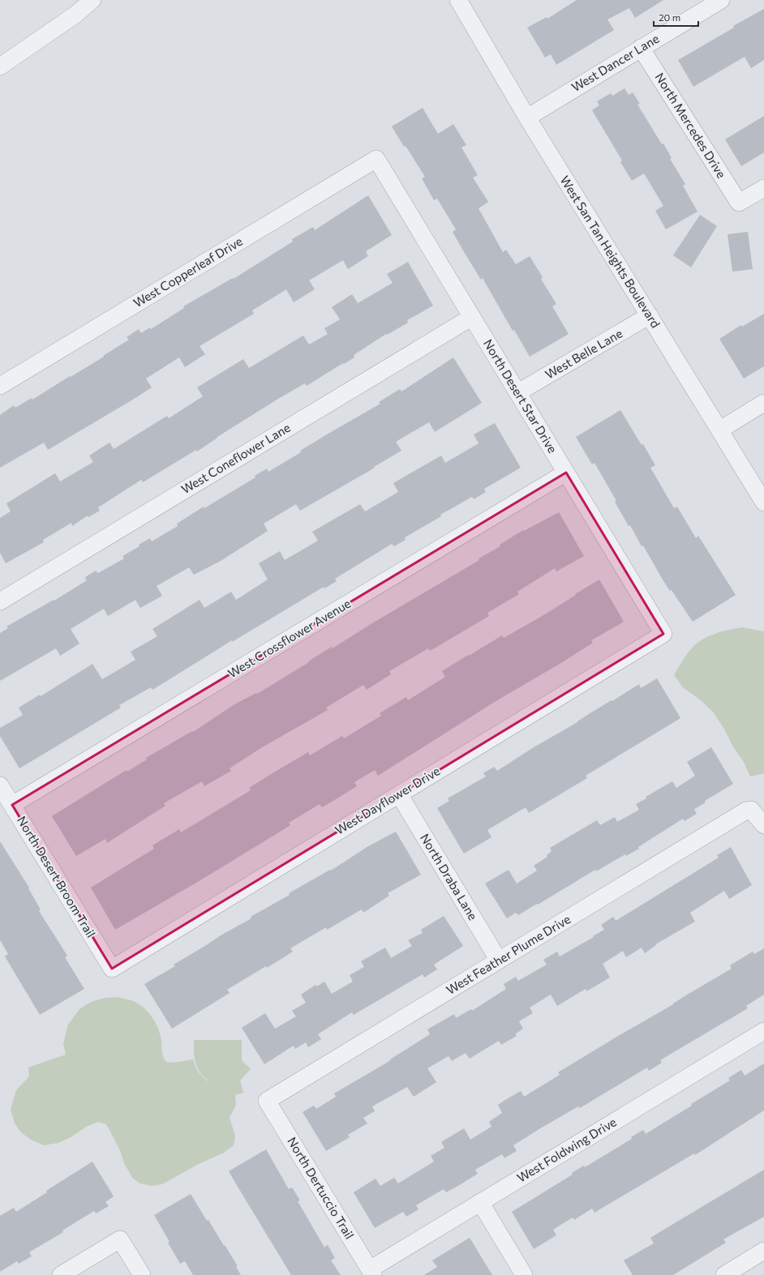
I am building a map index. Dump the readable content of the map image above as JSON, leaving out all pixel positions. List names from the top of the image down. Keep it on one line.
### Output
{"streets":{"street":["West Dancer Lane","North Mercedes Drive","West San Tan Heights Boulevard","West Copperleaf Drive","West Belle Lane","North Desert Star Drive","West Coneflower Lane","West Crossflower Avenue","West Dayflower Drive","North Desert Broom Trail","North Draba Lane","West Feather Plume Drive","West Foldwing Drive","North Dertuccio Trail"]},"crossings":[["West Dancer Lane","North Mercedes Drive"],["West Dancer Lane","West San Tan Heights Boulevard"],["West San Tan Heights Boulevard","West Belle Lane"],["West Copperleaf Drive","North Desert Star Drive"],["West Belle Lane","North Desert Star Drive"],["North Desert Star Drive","West Coneflower Lane"],["North Desert Star Drive","West Crossflower Avenue"],["North Desert Star Drive","West Dayflower Drive"],["West Crossflower Avenue","North Desert Broom Trail"],["West Dayflower Drive","North Desert Broom Trail"],["West Dayflower Drive","North Draba Lane"],["North Draba Lane","West Feather Plume Drive"],["West Feather Plume Drive","North Dertuccio Trail"],["West Foldwing Drive","North Dertuccio Trail"]],"scale_bar":"20 m"}
